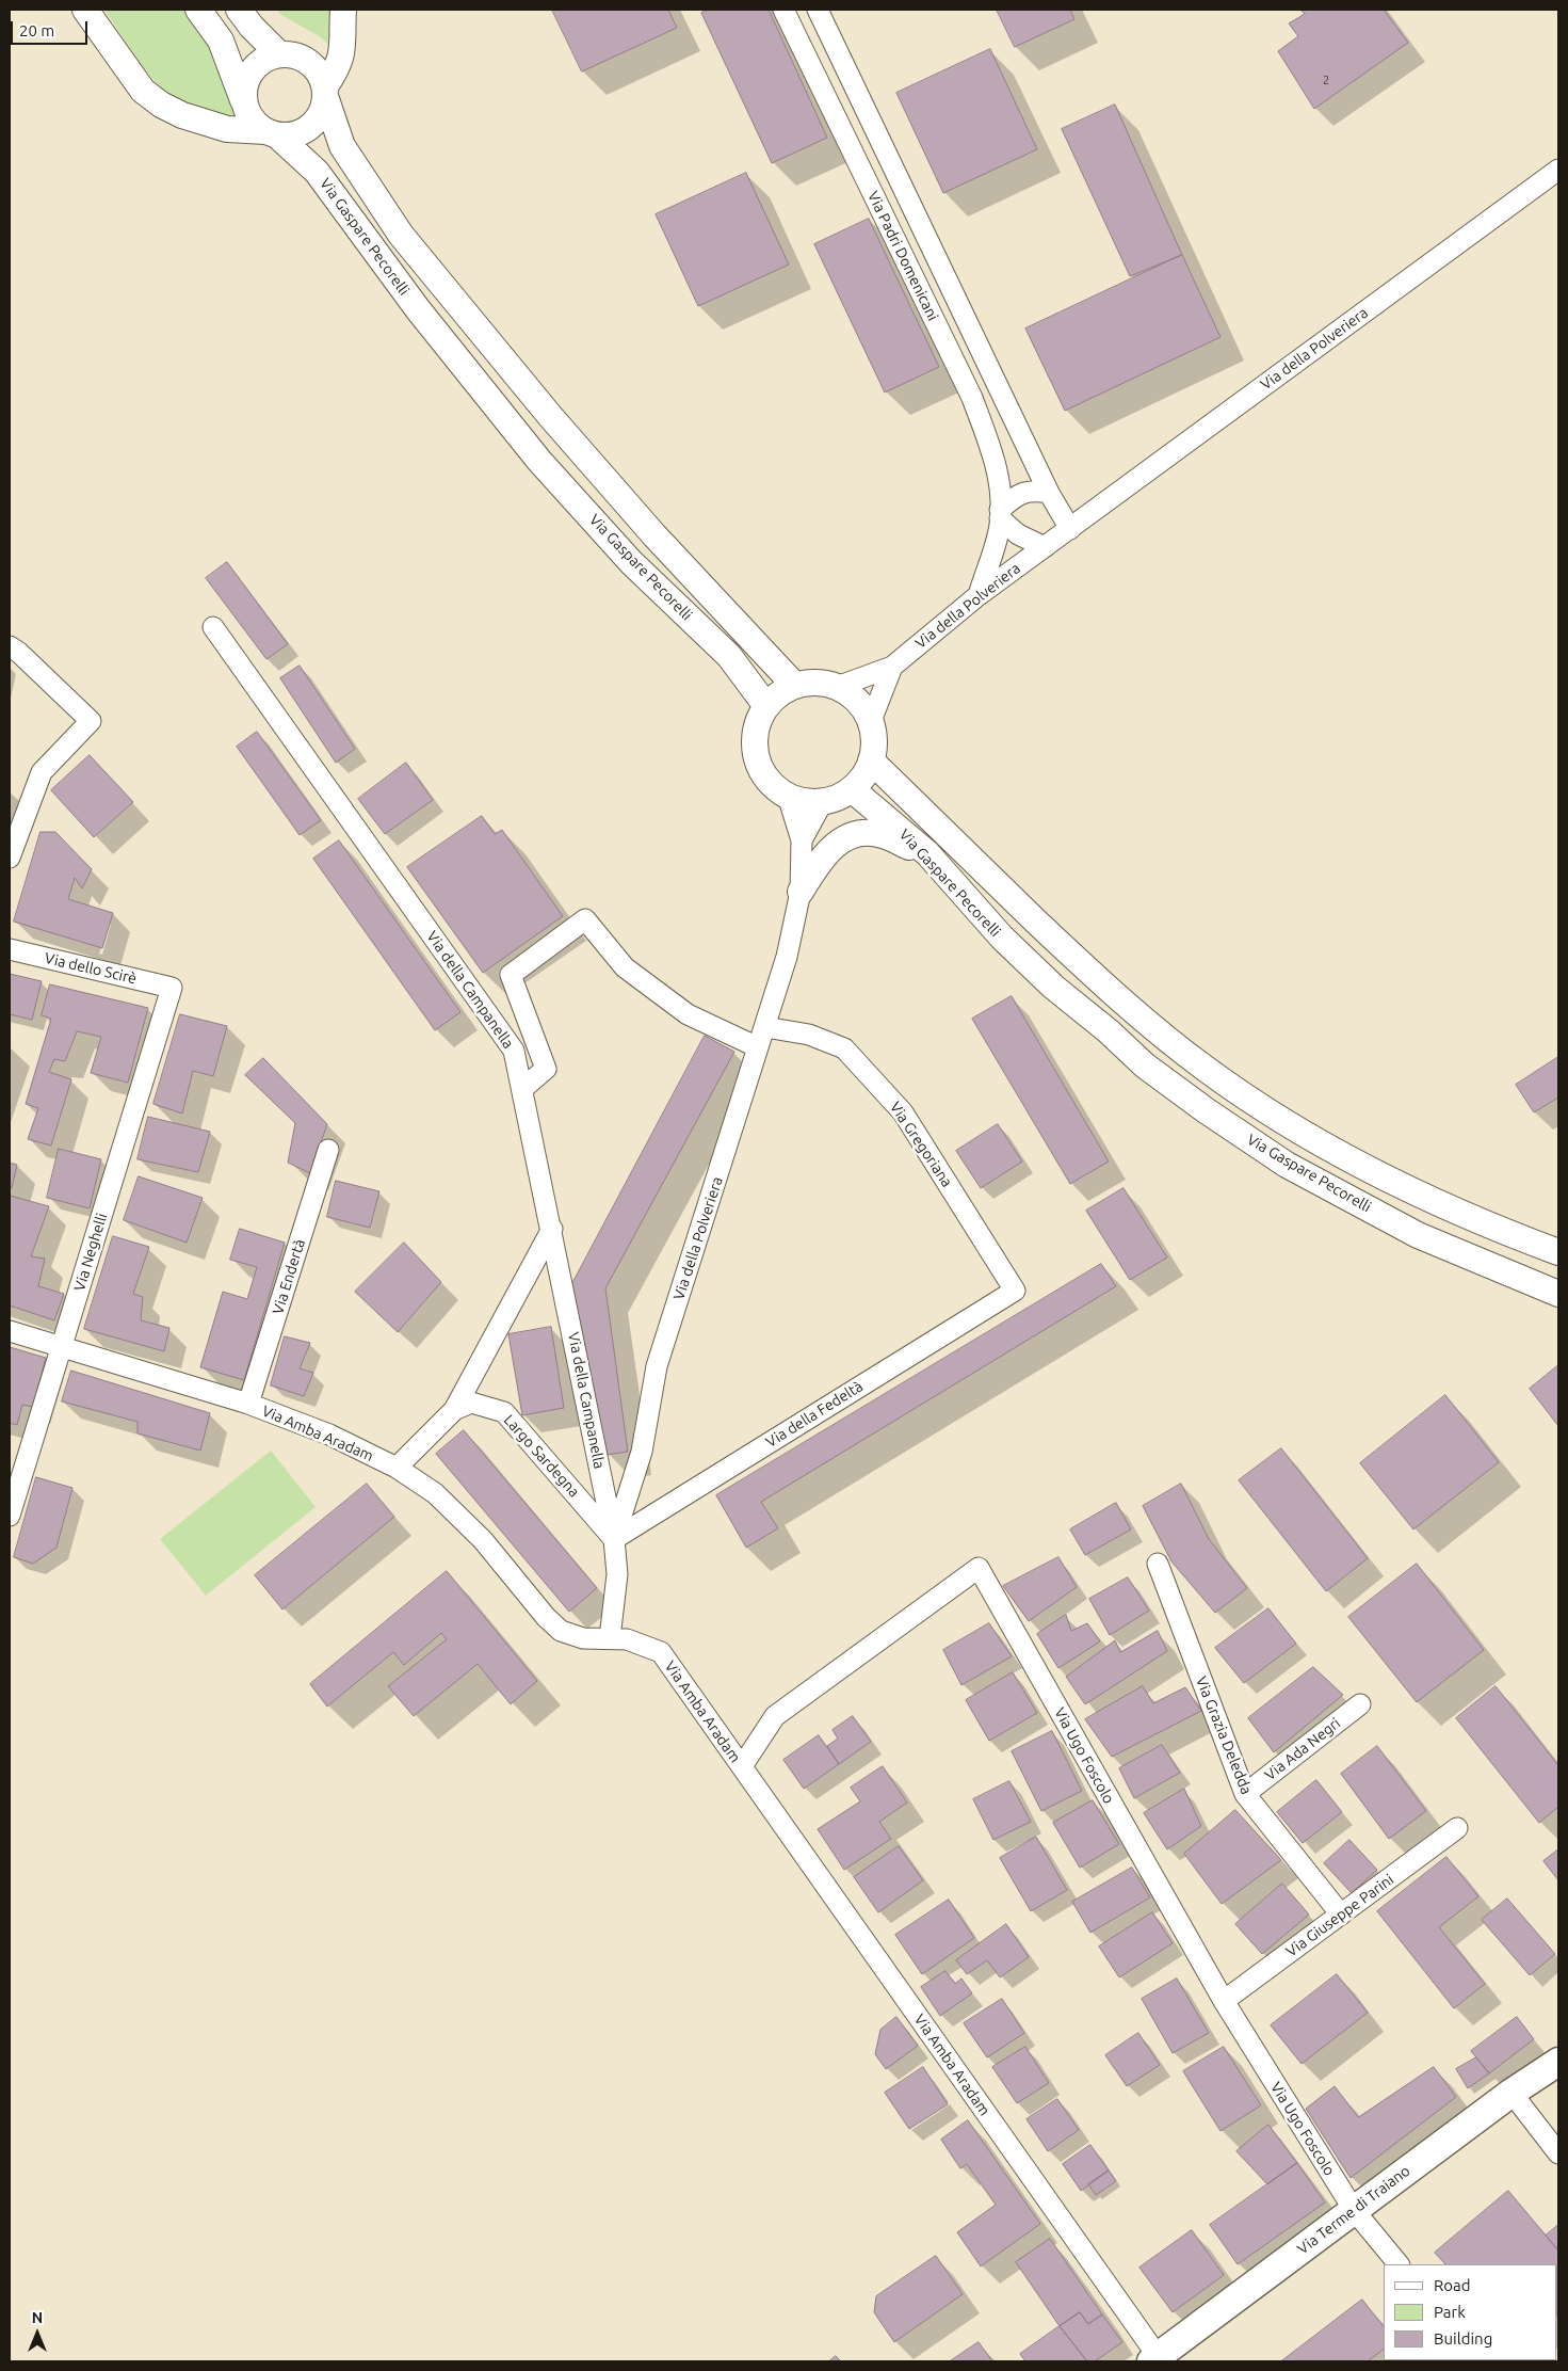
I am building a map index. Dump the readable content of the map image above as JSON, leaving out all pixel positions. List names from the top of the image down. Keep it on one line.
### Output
{"streets":{"main road":["Via Terme di Traiano"],"street":["Via Gaspare Pecorelli","Via Padri Domenicani","Via della Polveriera","Via dello Scirè","Via della Campanella","Via Gregoriana","Via Neghelli","Via Endertà","Via della Fedeltà","Via Amba Aradam","Largo Sardegna","Via Grazia Deledda","Via Ada Negri","Via Ugo Foscolo","Via Giuseppe Parini"]},"crossings":[["Via Gaspare Pecorelli","Via della Polveriera"],["Via Padri Domenicani","Via della Polveriera"],["Via della Polveriera","Via della Campanella"],["Via della Polveriera","Via Gregoriana"],["Via della Polveriera","Via della Fedeltà"],["Via della Polveriera","Via Amba Aradam"],["Via della Polveriera","Largo Sardegna"],["Via dello Scirè","Via Neghelli"],["Via della Campanella","Via della Fedeltà"],["Via della Campanella","Largo Sardegna"],["Via Gregoriana","Via della Fedeltà"],["Via Neghelli","Via Amba Aradam"],["Via Endertà","Via Amba Aradam"],["Via della Fedeltà","Largo Sardegna"],["Via Amba Aradam","Via Ugo Foscolo"],["Via Amba Aradam","Via Terme di Traiano"],["Via Grazia Deledda","Via Ada Negri"],["Via Grazia Deledda","Via Giuseppe Parini"],["Via Ugo Foscolo","Via Giuseppe Parini"],["Via Ugo Foscolo","Via Terme di Traiano"]],"house_numbers":["2"],"legend":["Road","Park","Building"],"scale_bar":"20 m","north":"top"}
